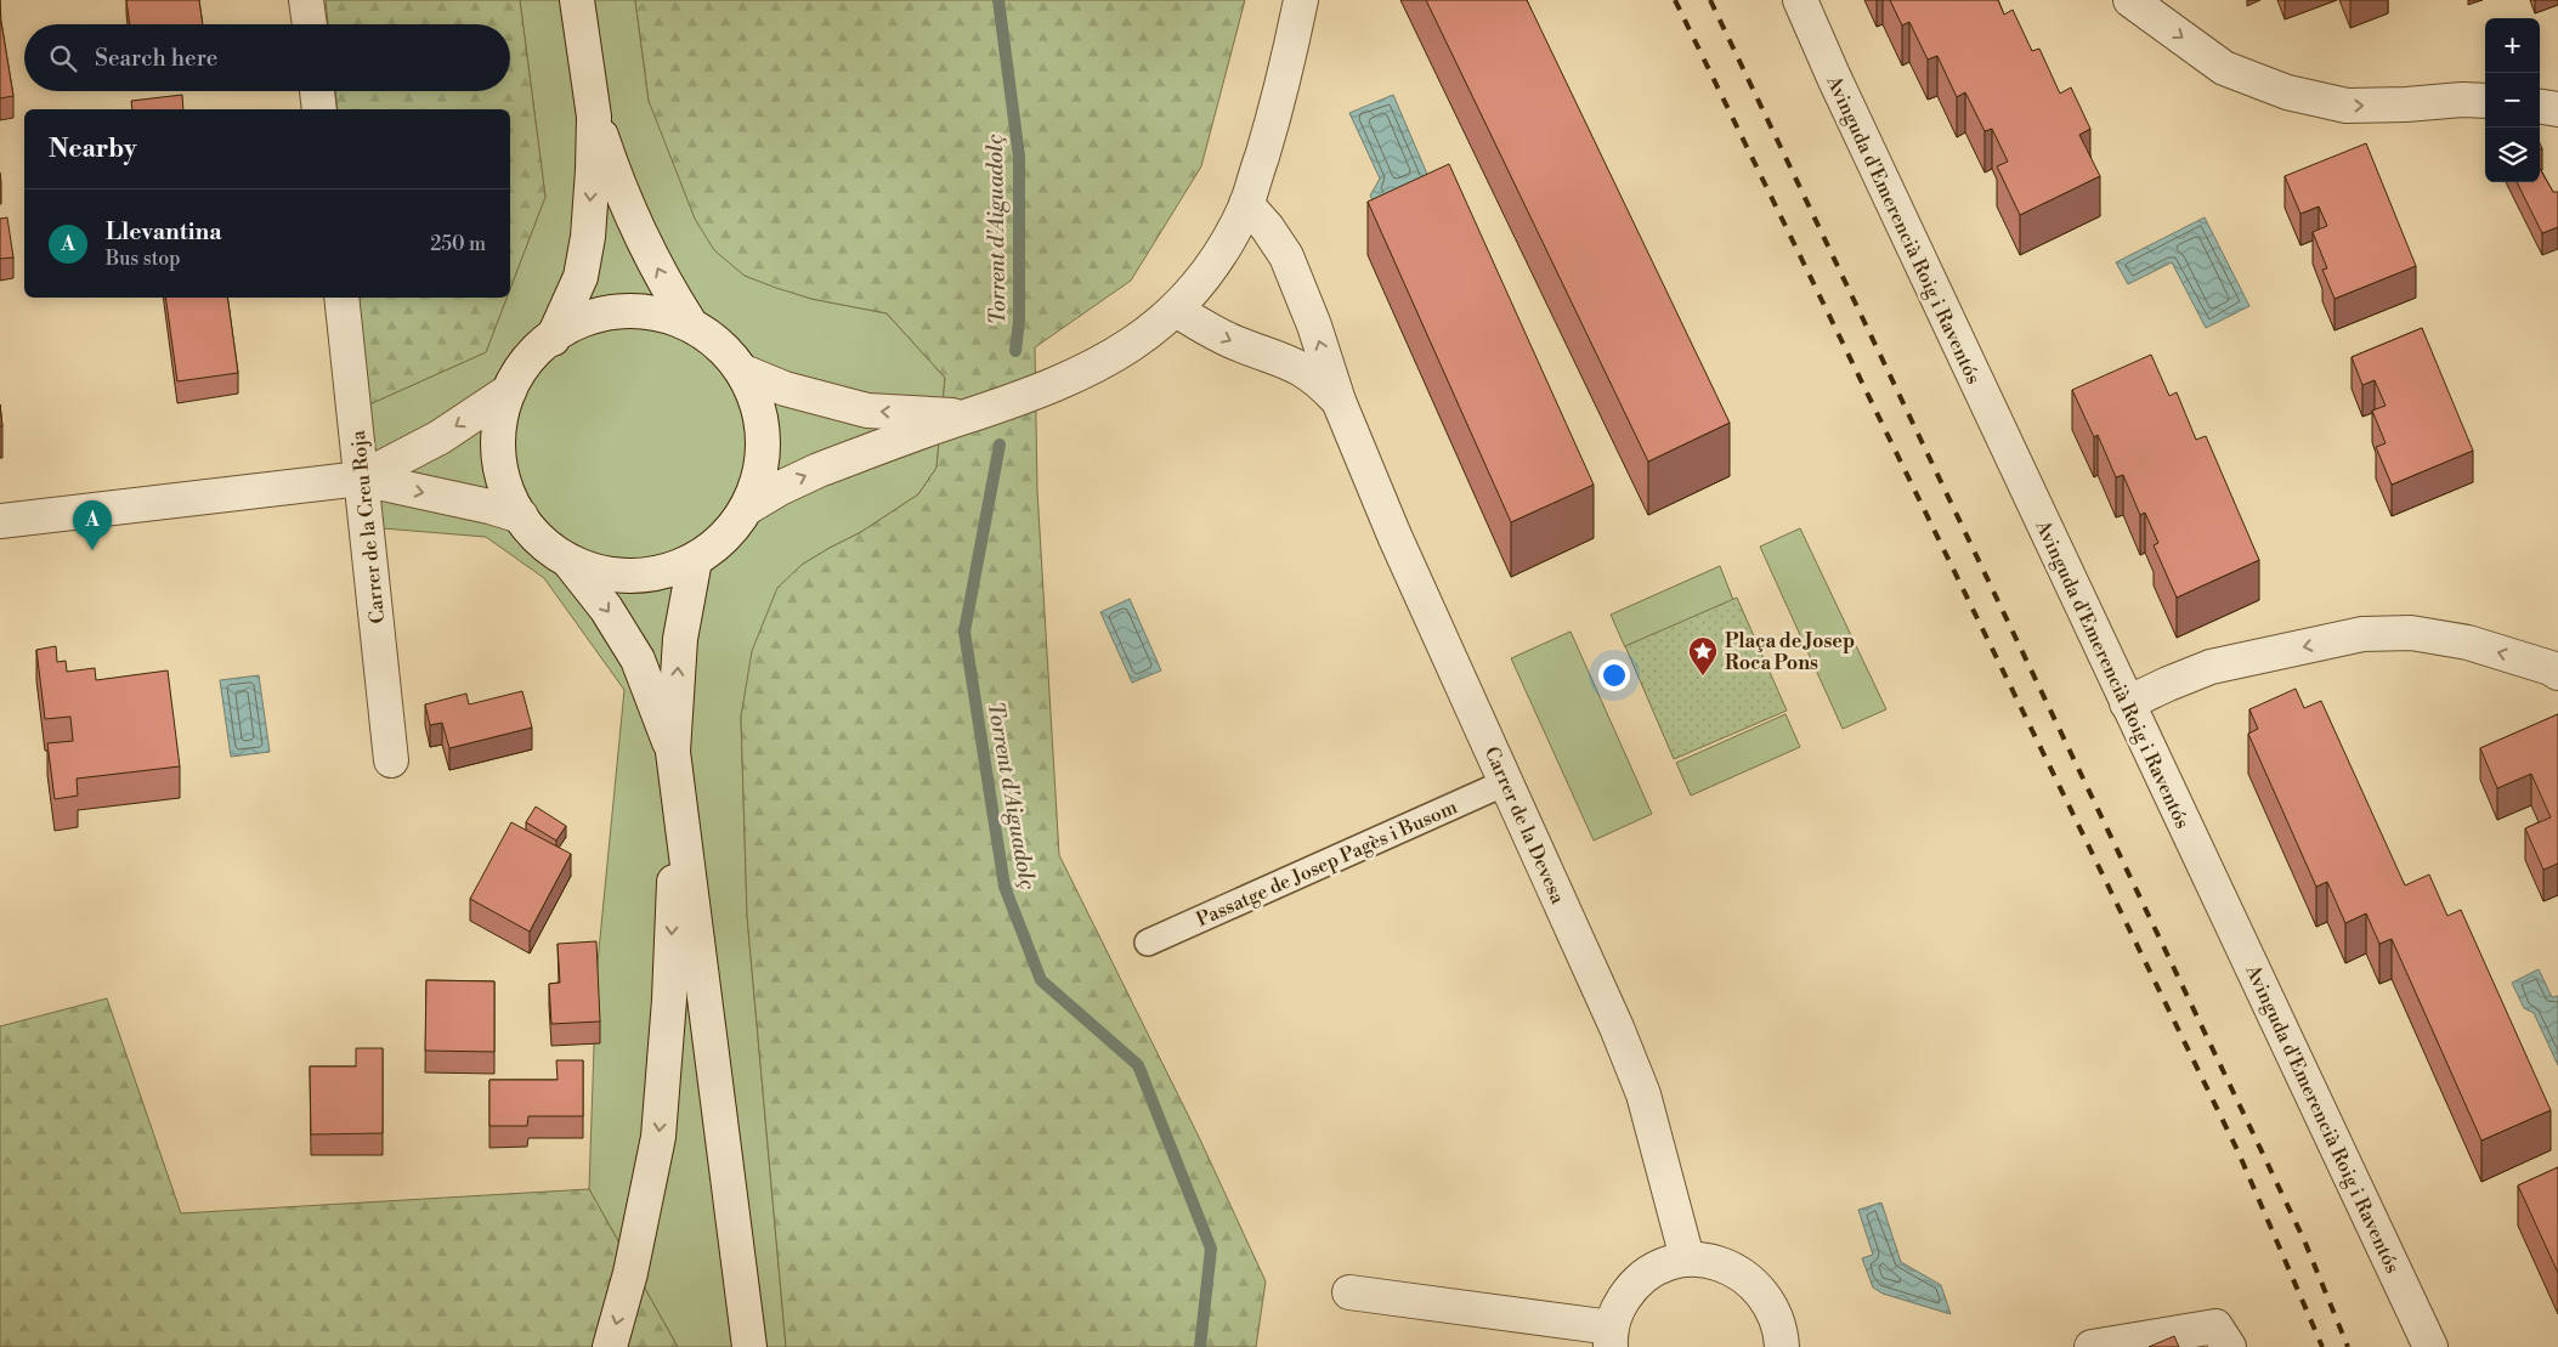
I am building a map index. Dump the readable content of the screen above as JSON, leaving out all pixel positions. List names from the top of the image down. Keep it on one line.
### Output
{"streets":{"street":["Avinguda d'Emerencià Roig i Raventós","Carrer de la Creu Roja","Carrer de la Devesa","Passatge de Josep Pagès i Busom"]},"crossings":[["Carrer de la Devesa","Passatge de Josep Pagès i Busom"]],"water":["Torrent d'Aiguadolç"],"places":{"place":["Plaça de Josep Roca Pons"]},"page":{"map_buttons":["+","−"],"search":"Search here","heading":"Nearby","list":[{"mark":"A","name":"Llevantina","note":"Bus stop","value":"250 m"}],"pins":"A"}}
